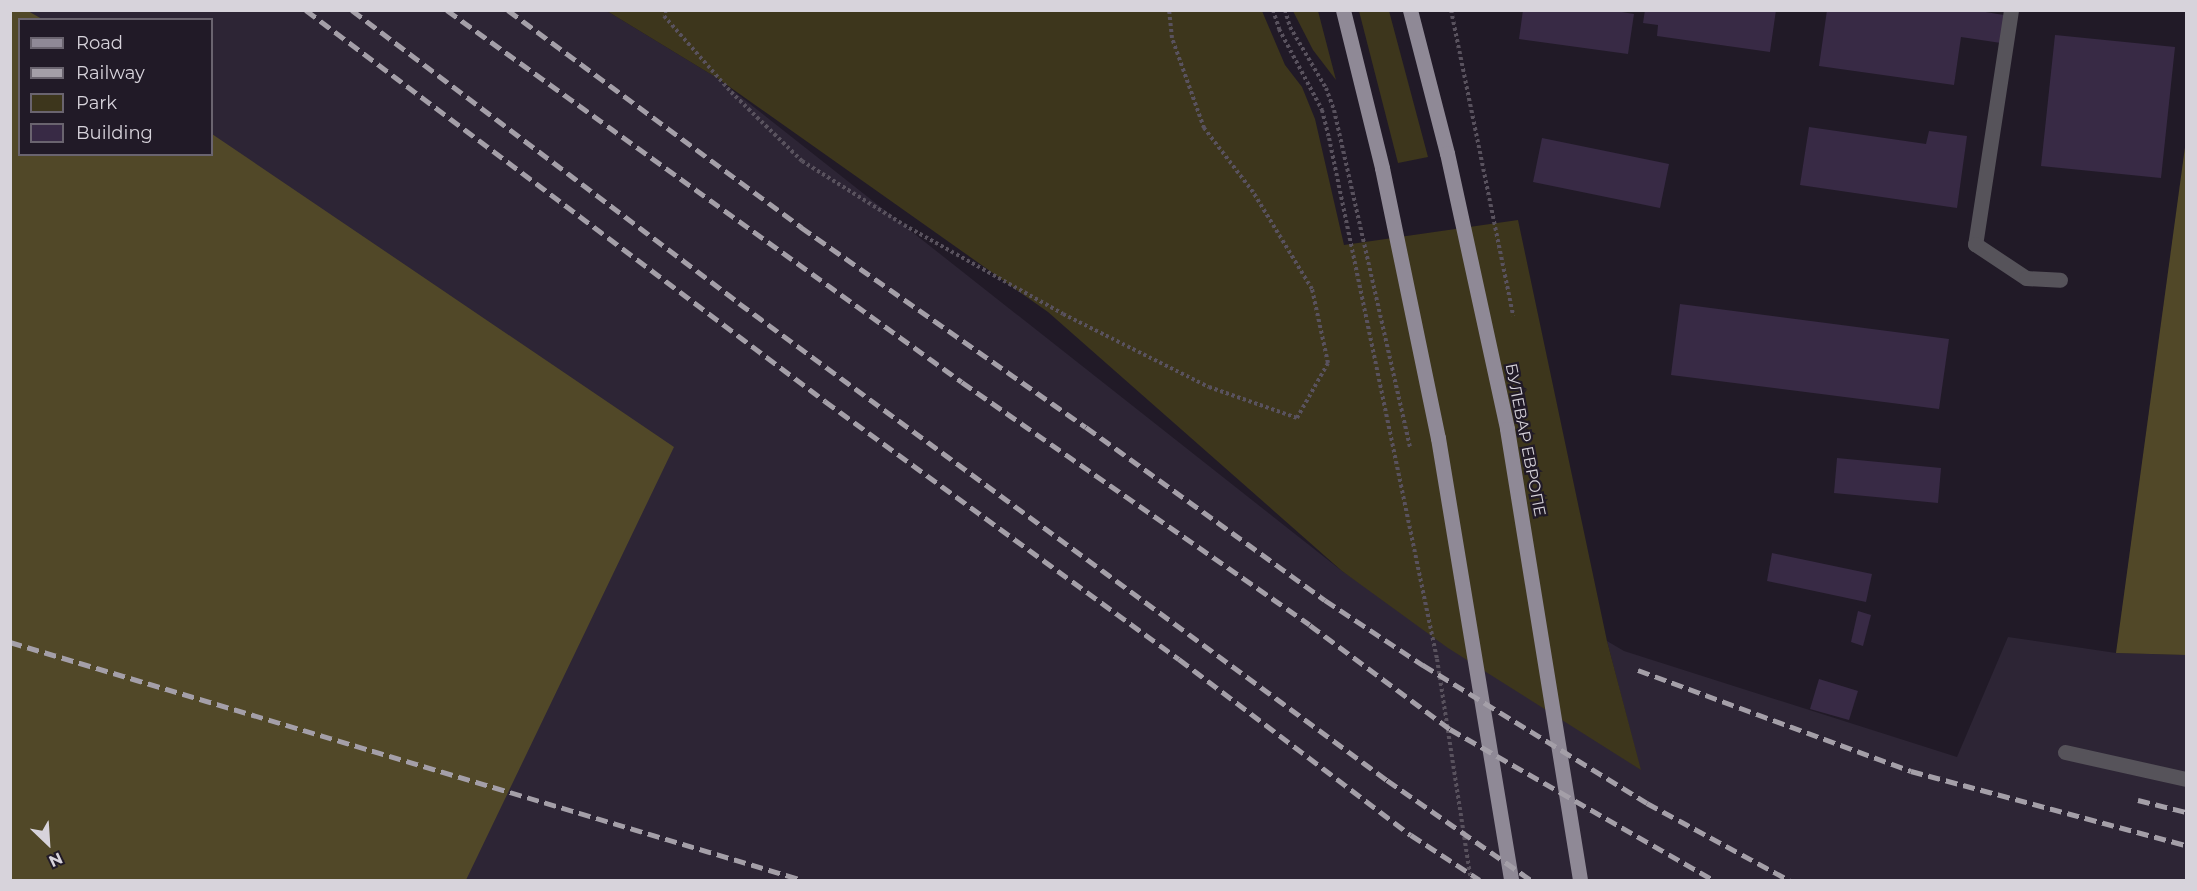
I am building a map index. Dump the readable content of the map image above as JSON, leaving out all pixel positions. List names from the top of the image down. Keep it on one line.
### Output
{"streets":{"main road":["БУЛЕВАР ЕВРОПЕ"]},"legend":["Road","Railway","Park","Building"],"north":"bottom right"}
